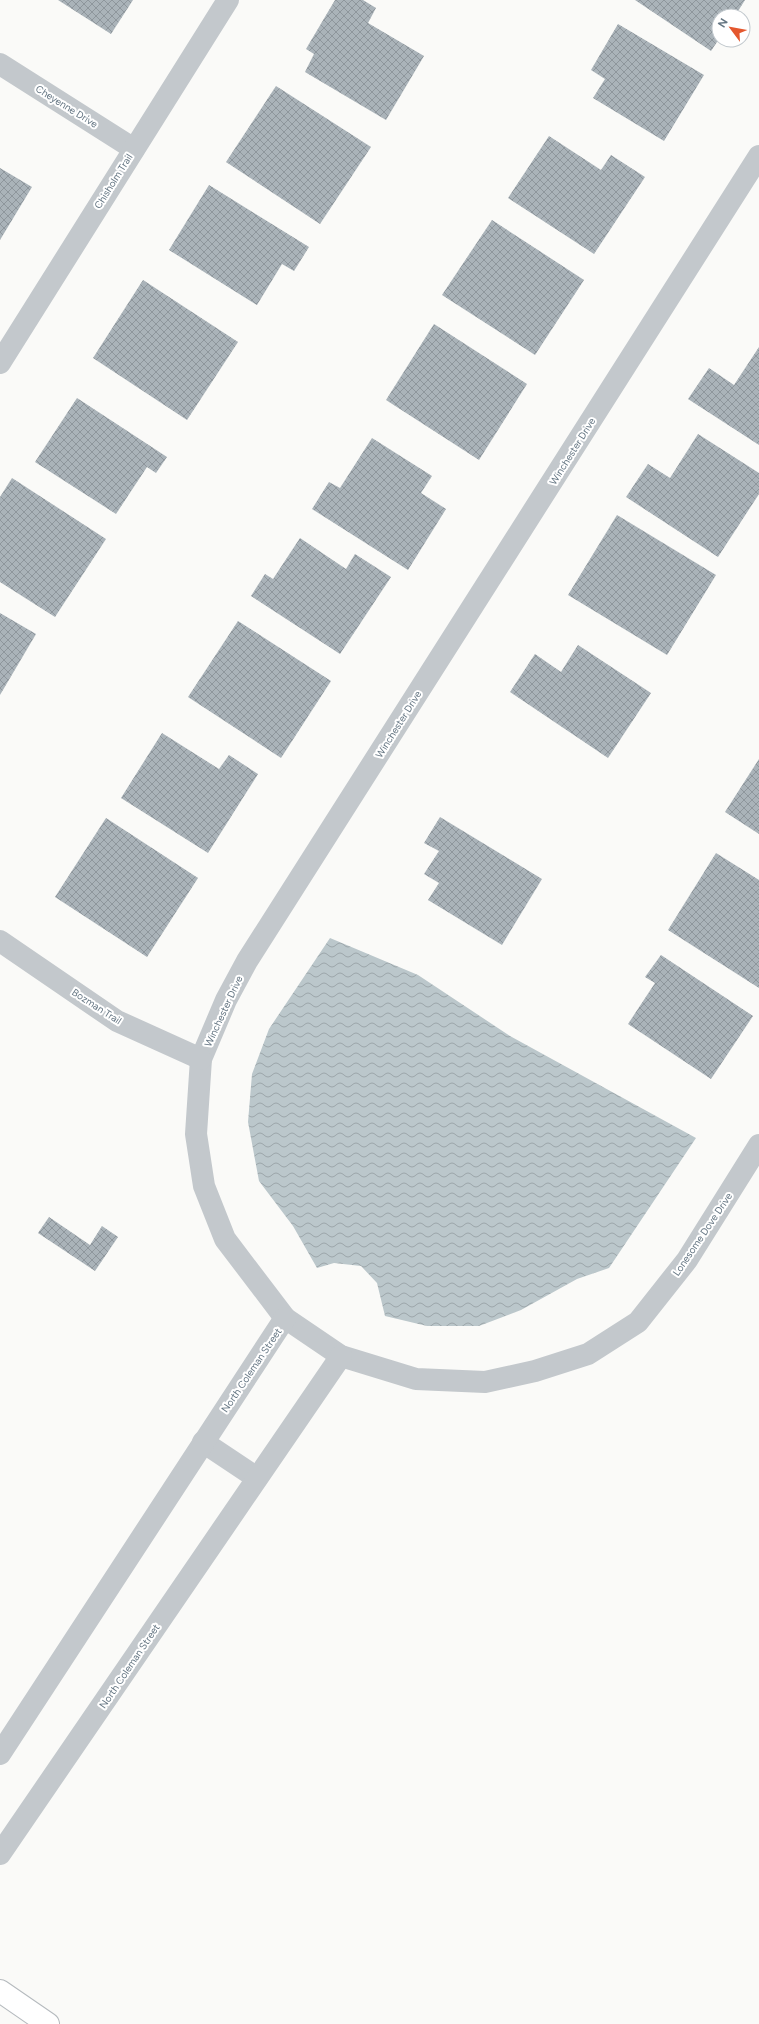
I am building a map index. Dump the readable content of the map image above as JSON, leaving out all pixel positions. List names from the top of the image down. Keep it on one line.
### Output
{"streets":{"street":["Cheyenne Drive","Chisholm Trail","Winchester Drive","Bozman Trail","Lonesome Dove Drive","North Coleman Street"]},"crossings":[["Cheyenne Drive","Chisholm Trail"],["Winchester Drive","Bozman Trail"],["Winchester Drive","Lonesome Dove Drive"],["Winchester Drive","North Coleman Street"],["Lonesome Dove Drive","North Coleman Street"]],"north":"top left"}
